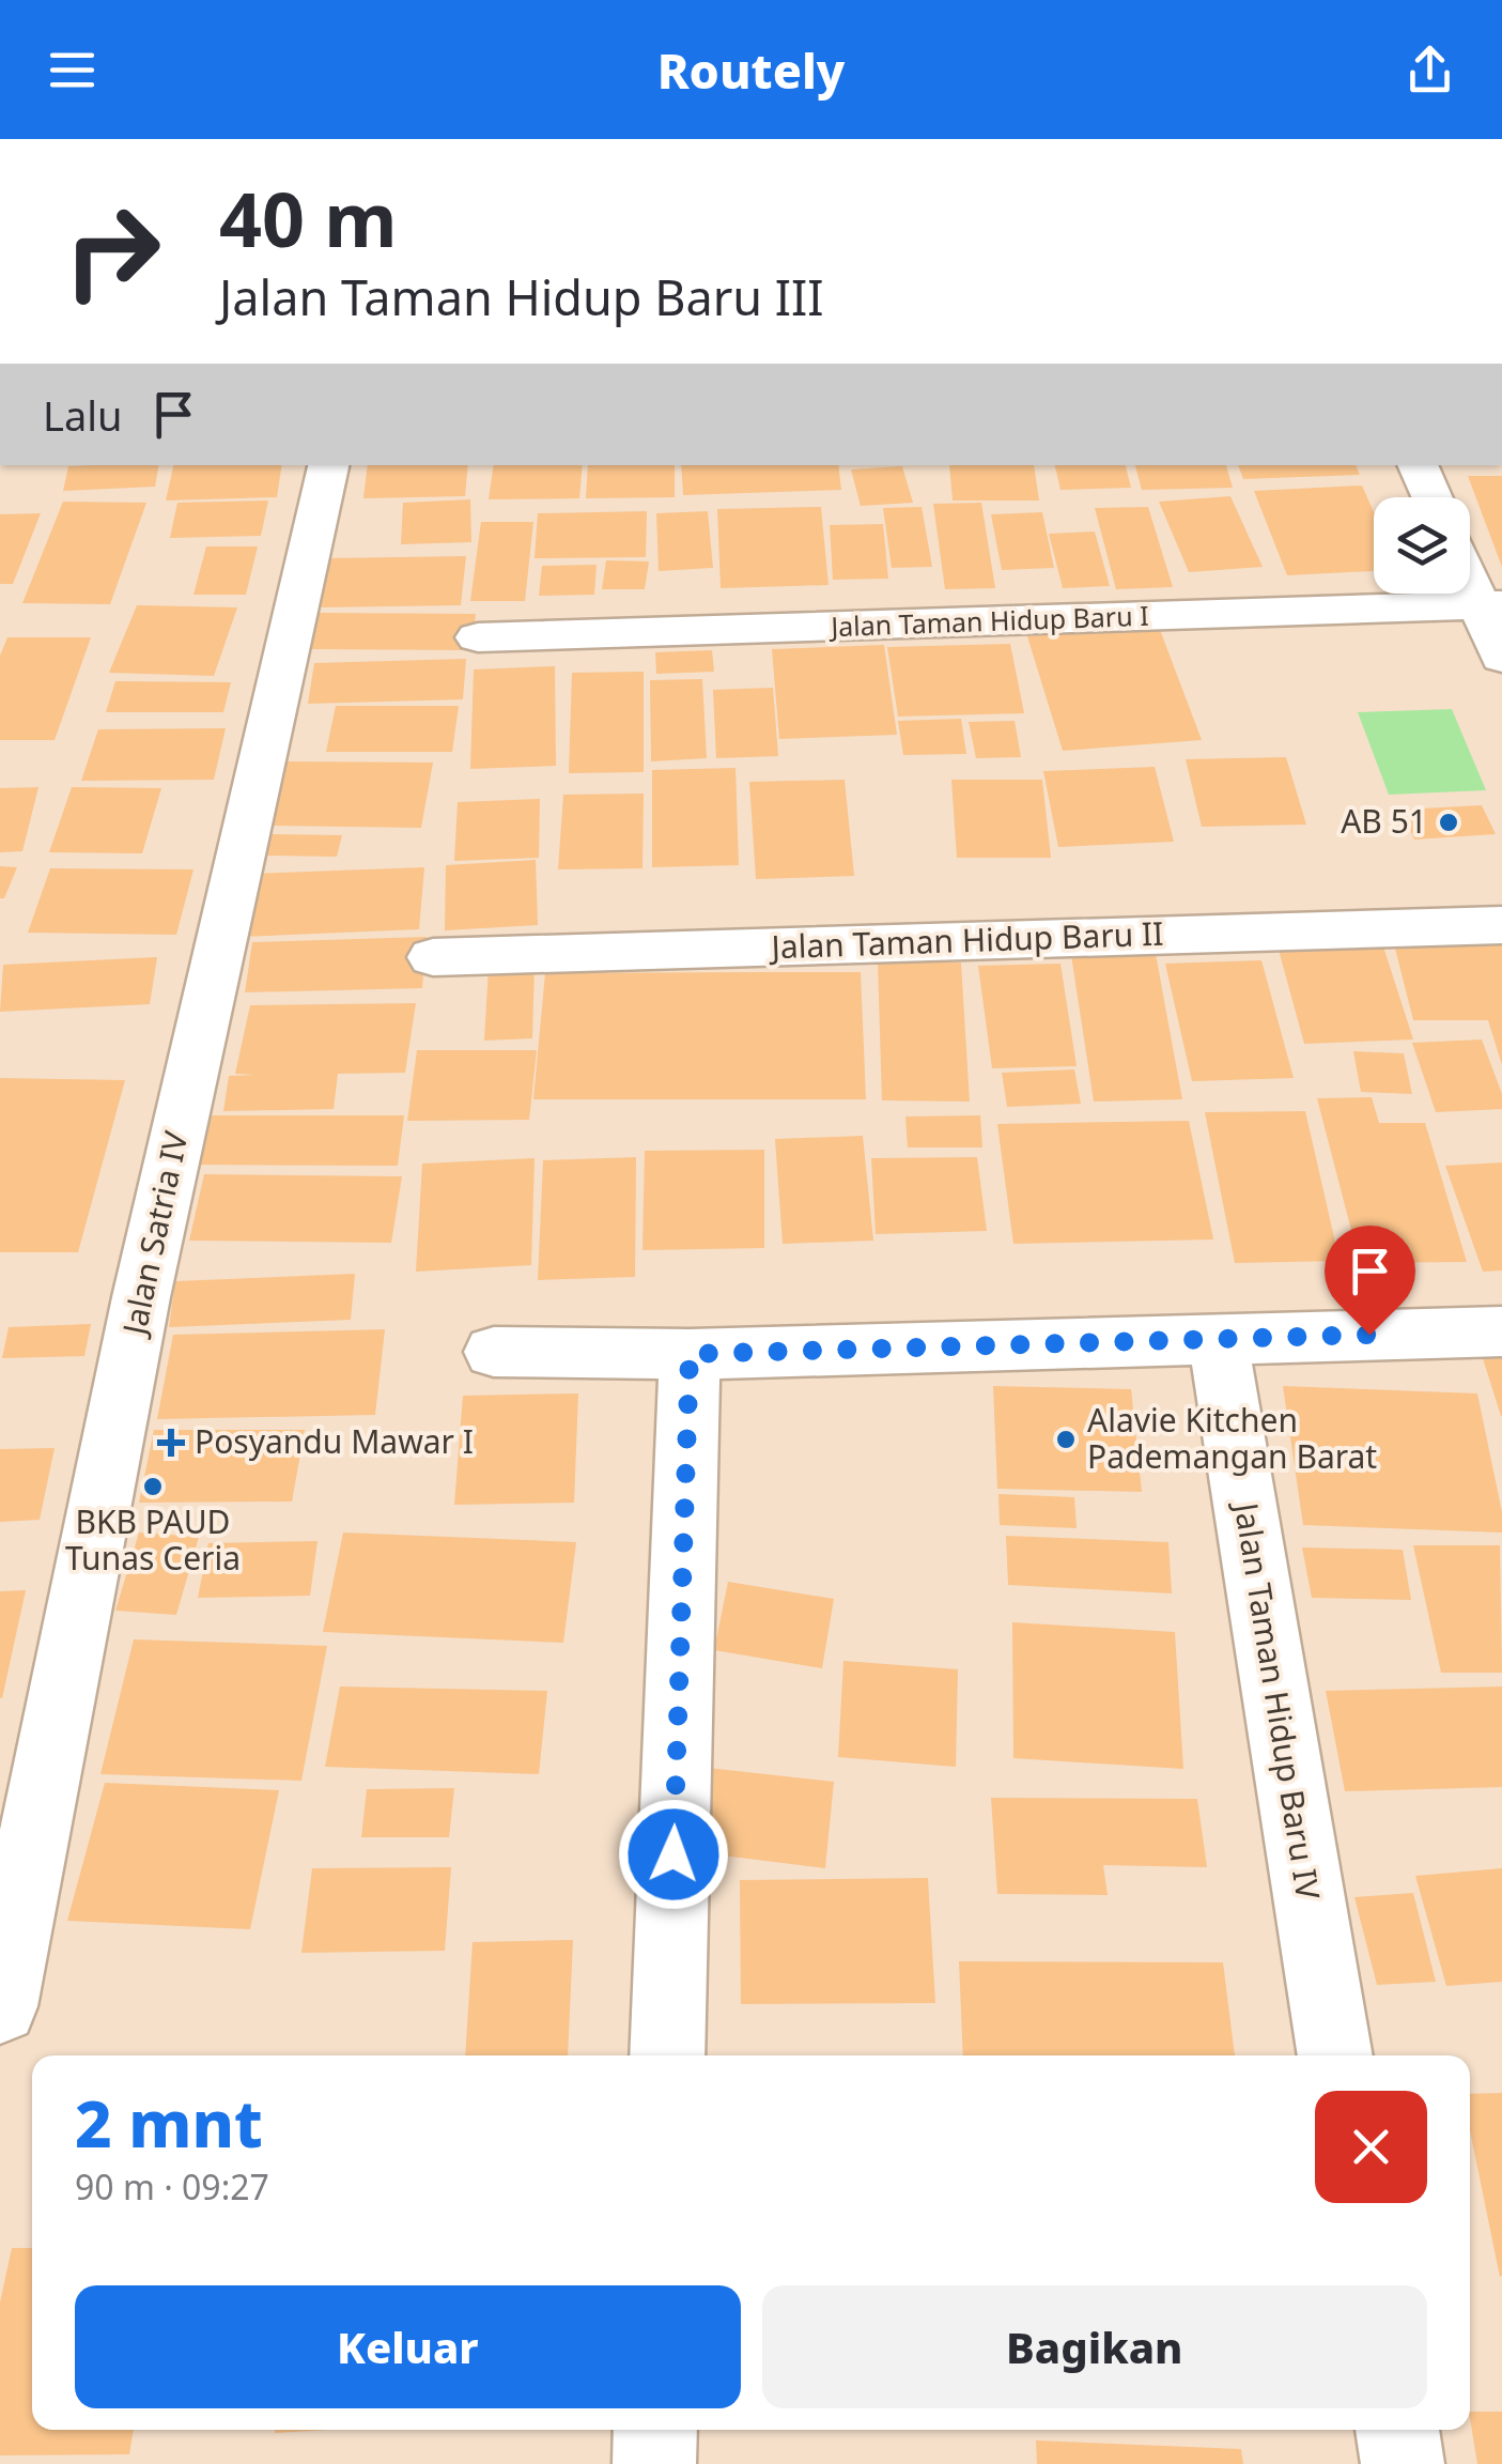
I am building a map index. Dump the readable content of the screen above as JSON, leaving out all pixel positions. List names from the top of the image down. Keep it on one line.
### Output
{"streets":{"street":["Jalan Taman Hidup Baru I","Jalan Taman Hidup Baru II","Jalan Satria IV","Jalan Taman Hidup Baru IV"]},"places":{"other":["AB 51","Alavie Kitchen Pademangan Barat","BKB PAUD Tunas Ceria"],"health":["Posyandu Mawar I"]},"page":{"header":"Routely","turn":["40 m","Jalan Taman Hidup Baru III"],"then":"Lalu","heading":["2 mnt","90 m · 09:27"],"buttons":["Keluar","Bagikan"]}}
